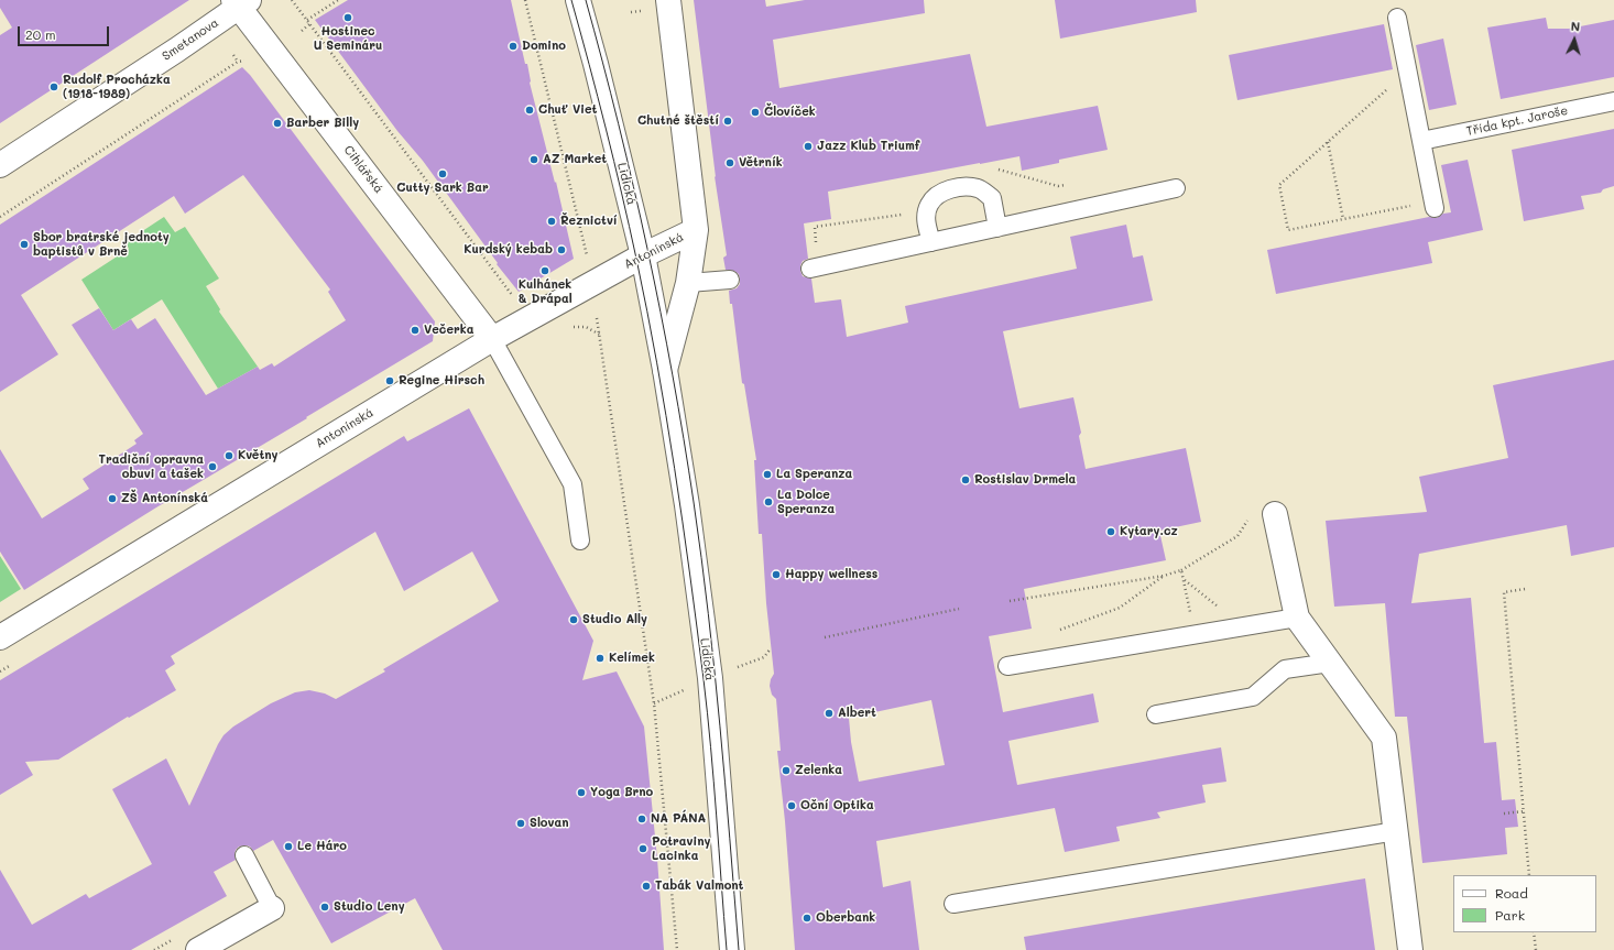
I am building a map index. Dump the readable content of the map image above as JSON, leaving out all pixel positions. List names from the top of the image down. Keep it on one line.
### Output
{"streets":{"street":["Smetanova","Cihlářská","Lidická","Antonínská"],"lane":["Třída kpt. Jaroše"]},"crossings":[["Smetanova","Cihlářská"],["Cihlářská","Antonínská"],["Lidická","Antonínská"]],"places":["Hostinec U Semináru","Domino","Rudolf Procházka (1918-1989)","Chuť Viet","Človíček","Chutné štěstí","Barber Billy","Jazz Klub Triumf","AZ Market","Větrník","Cutty Sark Bar","Řeznictví","Sbor bratrské jednoty baptistů v Brně","Kurdský kebab","Kulhánek & Drápal","Večerka","Regine Hirsch","Květny","Tradiční opravna obuvi a tašek","La Speranza","Rostislav Drmela","ZŠ Antonínská","La Dolce Speranza","Kytary.cz","Happy wellness","Studio Ally","Kelímek","Albert","Zelenka","Yoga Brno","Oční Optika","NA PÁNA","Slovan","Le Háro","Potraviny Lacinka","Tabák Valmont","Studio Leny","Oberbank"],"legend":["Road","Park"],"scale_bar":"20 m","north":"top"}
